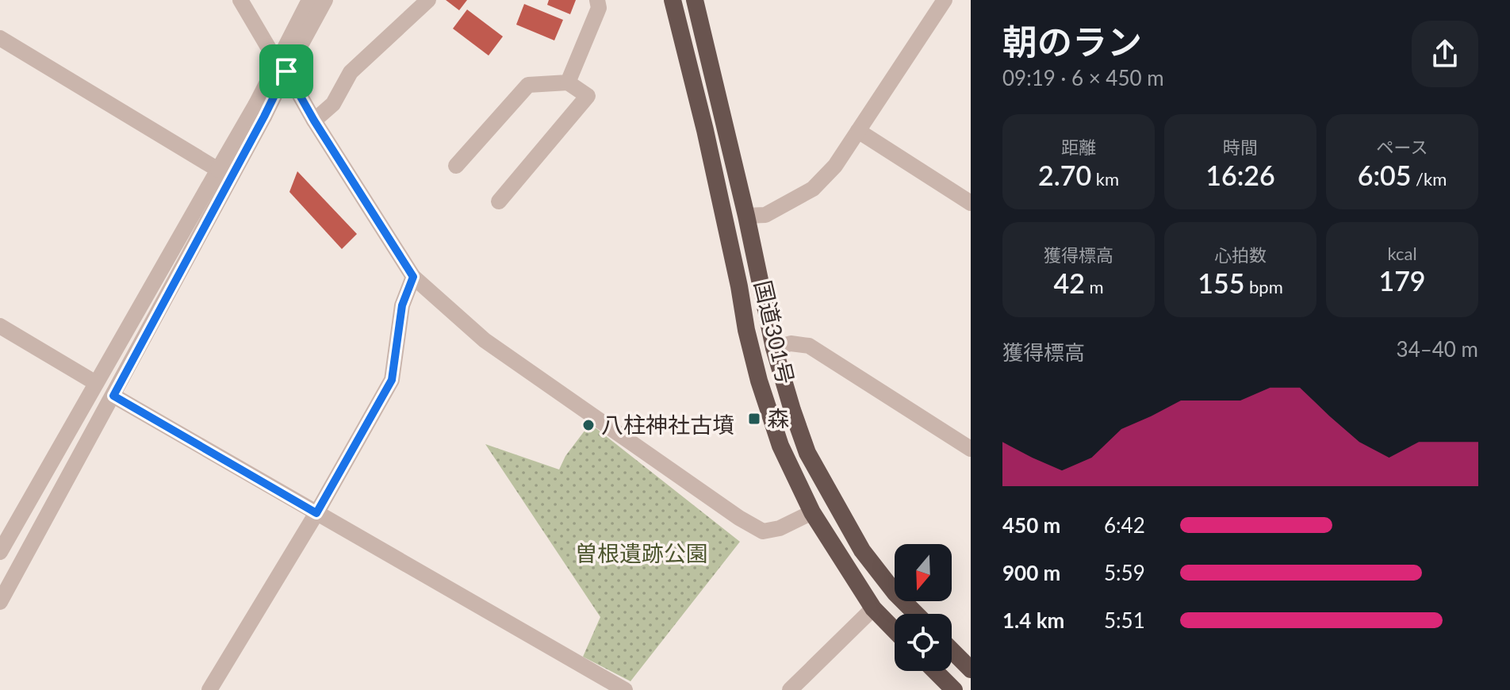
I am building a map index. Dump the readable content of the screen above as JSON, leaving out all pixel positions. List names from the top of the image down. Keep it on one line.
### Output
{"streets":{"highway":["国道301号"]},"parks":["曽根遺跡公園"],"places":{"transit":["森"],"other":["八柱神社古墳"]},"north":"bottom","page":{"heading":["朝のラン","09:19 · 6 × 450 m"],"stats":[["距離","2.70 km"],["時間","16:26"],["ペース","6:05 /km"],["獲得標高","42 m"],["心拍数","155 bpm"],["kcal","179"]],"chart":["獲得標高","34–40 m"],"list":[{"name":"450 m","note":"6:42"},{"name":"900 m","note":"5:59"},{"name":"1.4 km","note":"5:51"}]}}
